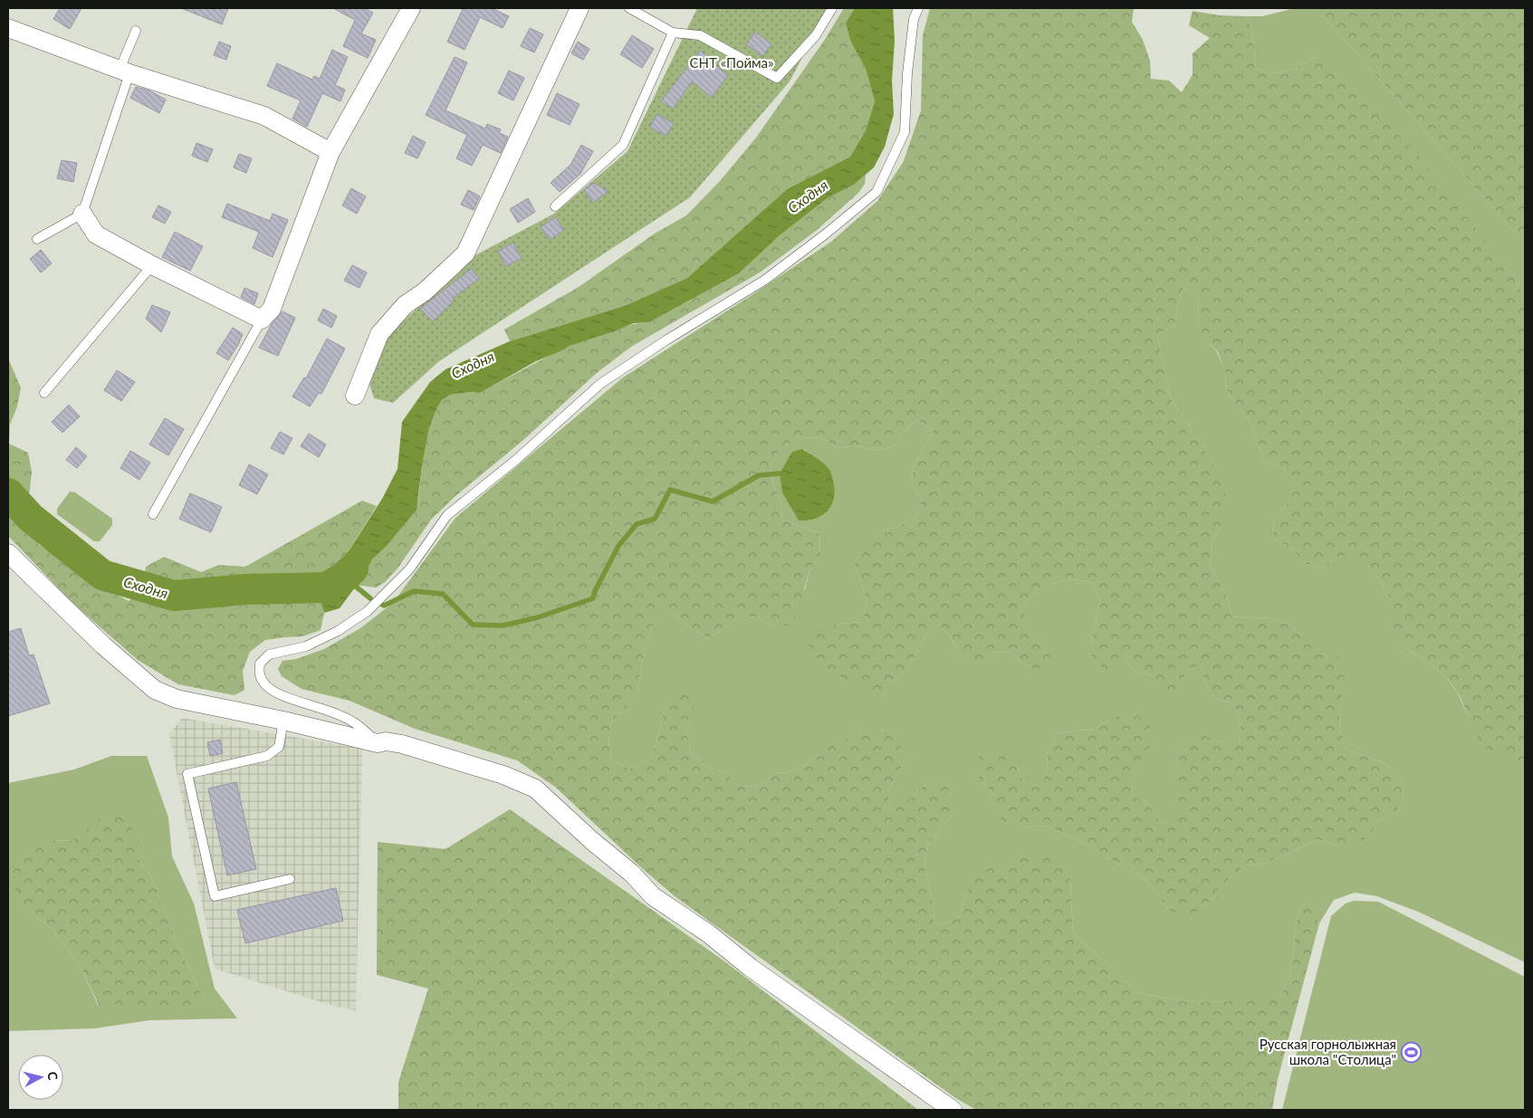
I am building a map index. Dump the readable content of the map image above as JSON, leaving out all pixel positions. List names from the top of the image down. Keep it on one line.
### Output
{"water":["Сходня"],"parks":["СНТ «Пойма»"],"places":{"sports":["Русская горнолыжная школа \"Столица\""]},"north":"right"}
